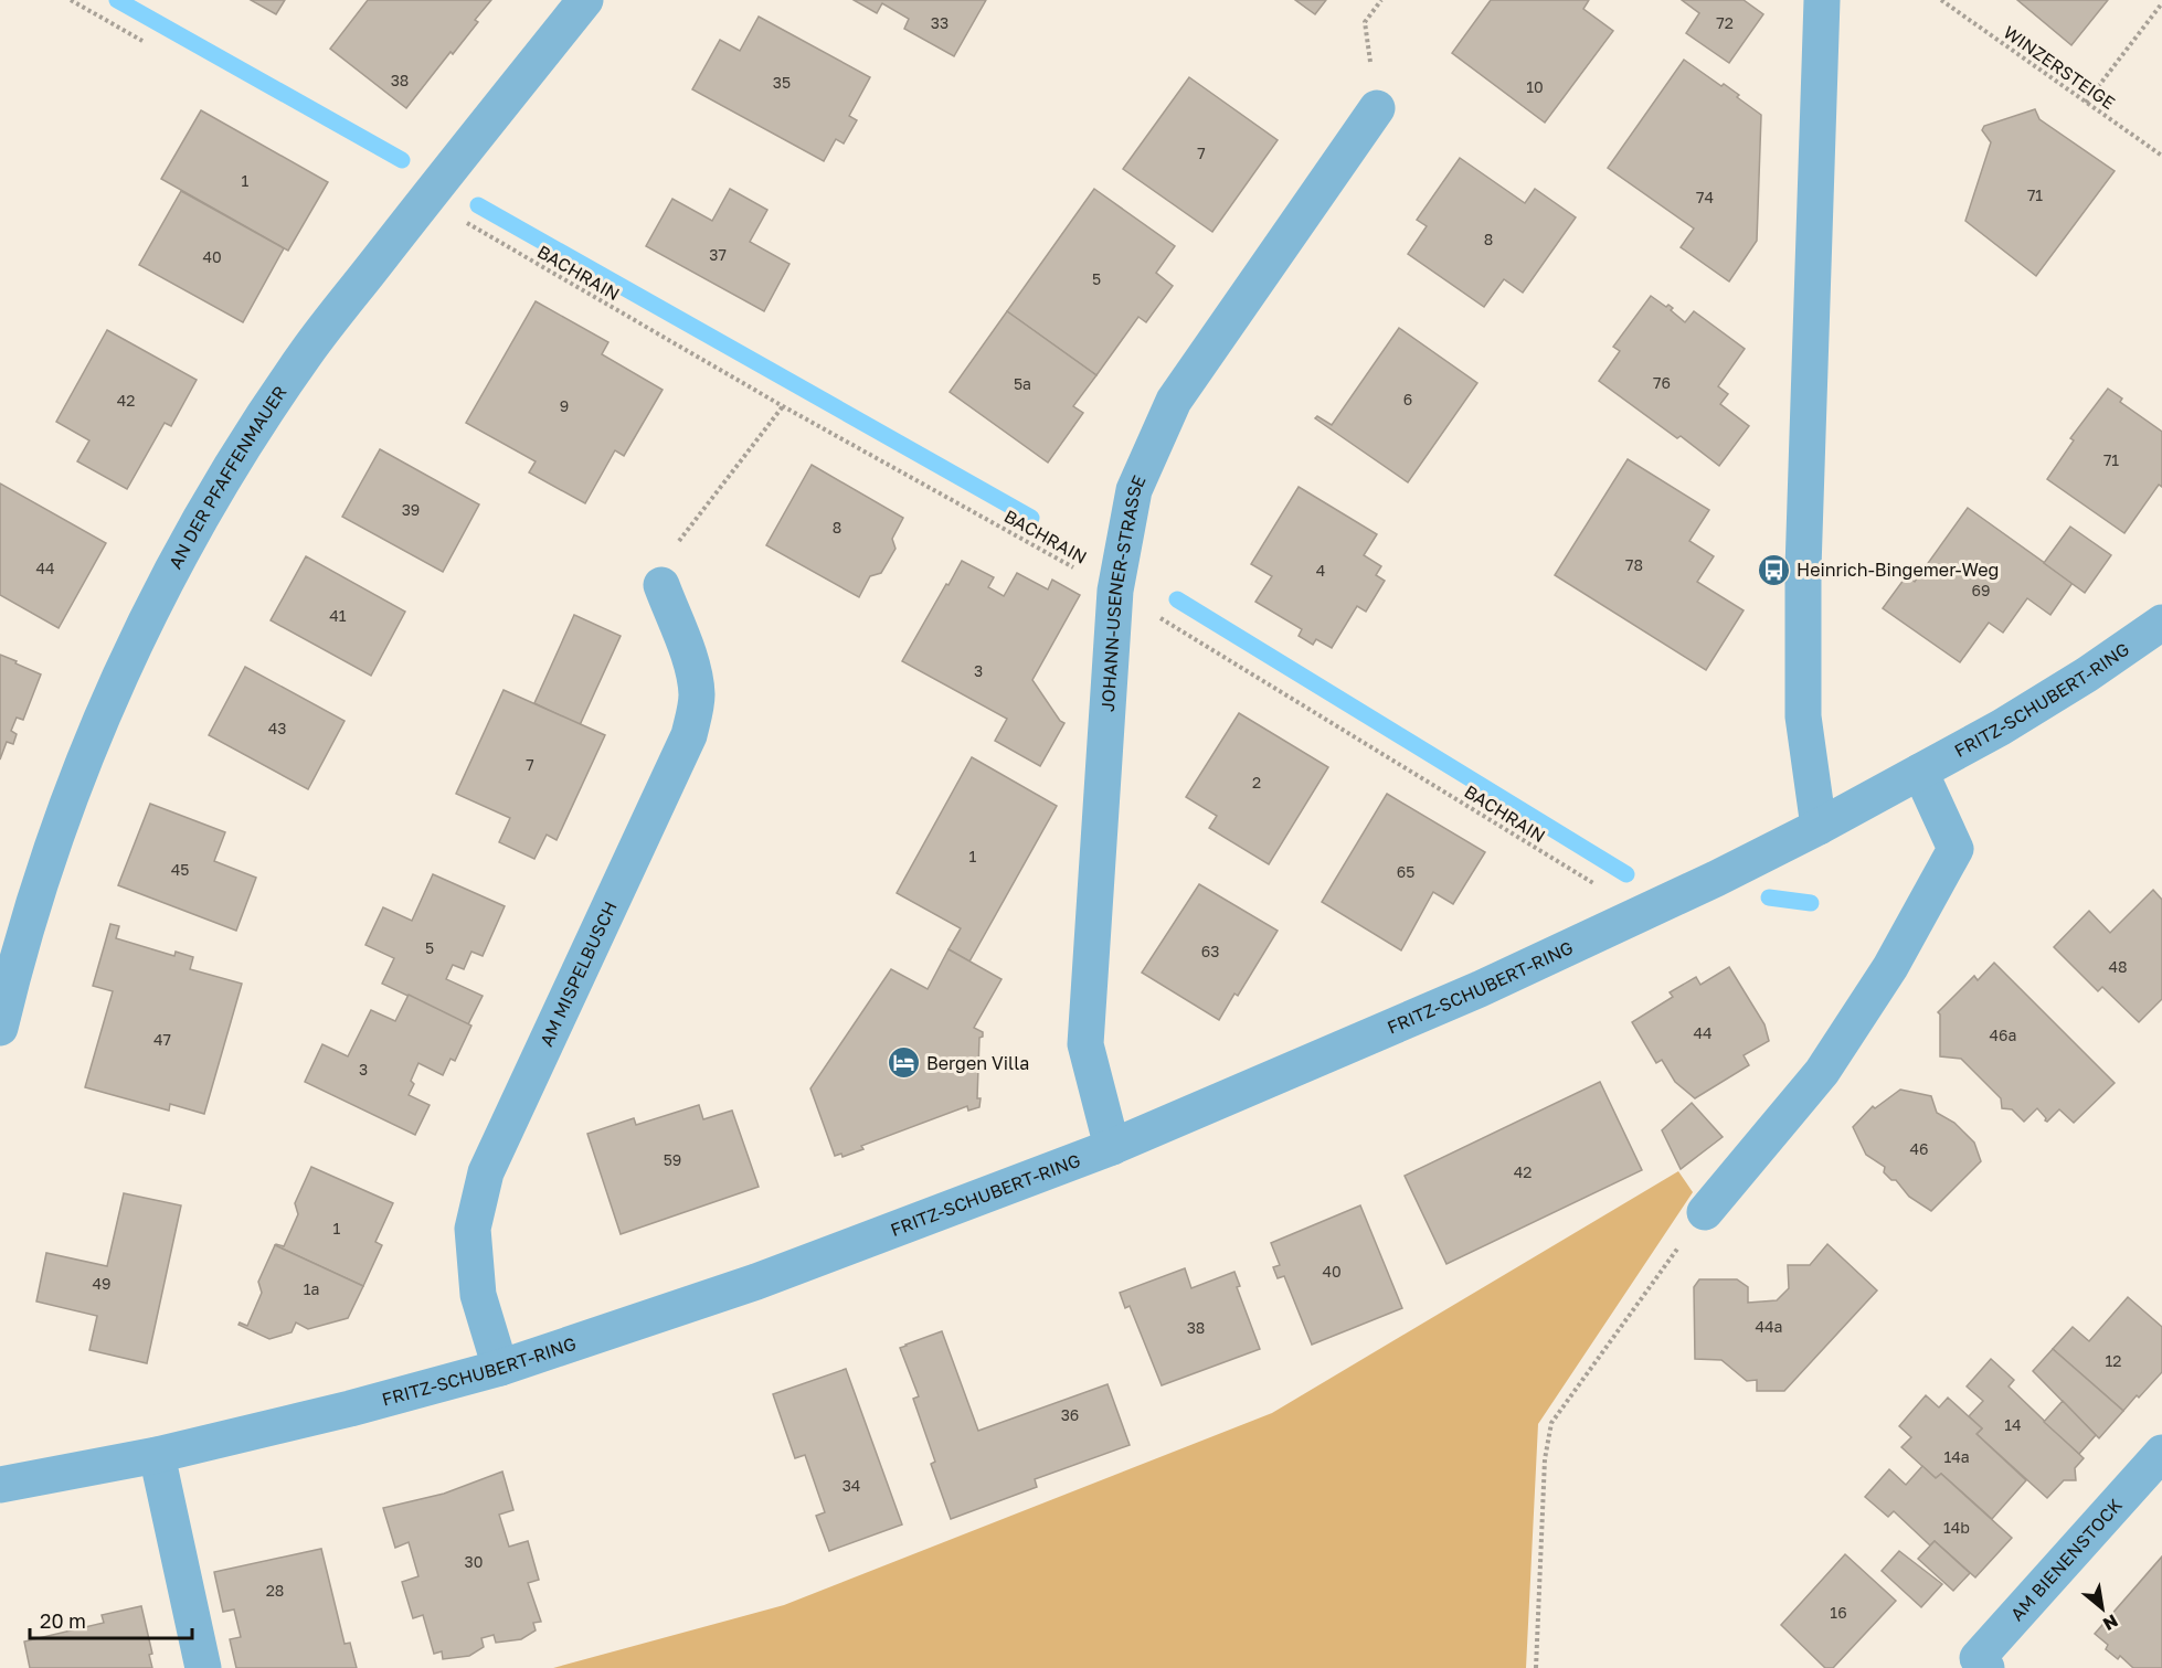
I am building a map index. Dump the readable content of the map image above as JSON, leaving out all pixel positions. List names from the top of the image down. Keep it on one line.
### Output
{"streets":{"street":["AN DER PFAFFENMAUER","JOHANN-USENER-STRASSE","FRITZ-SCHUBERT-RING","AM MISPELBUSCH","AM BIENENSTOCK"],"path":["WINZERSTEIGE","BACHRAIN"]},"crossings":[["BACHRAIN","AN DER PFAFFENMAUER"],["BACHRAIN","JOHANN-USENER-STRASSE"],["BACHRAIN","FRITZ-SCHUBERT-RING"],["JOHANN-USENER-STRASSE","FRITZ-SCHUBERT-RING"],["FRITZ-SCHUBERT-RING","AM MISPELBUSCH"]],"places":{"bus stop":["Heinrich-Bingemer-Weg"],"hotel":["Bergen Villa"]},"house_numbers":["33","72","38","35","10","7","1","71","74","8","37","40","5","76","5a","6","42","9","71","39","8","78","44","4","69","41","3","43","7","2","1","45","65","5","63","48","44","46a","47","3","46","59","42","1","40","49","1a","44a","38","12","36","14","14a","34","14b","30","28","16"],"scale_bar":"20 m","north":"bottom right"}
